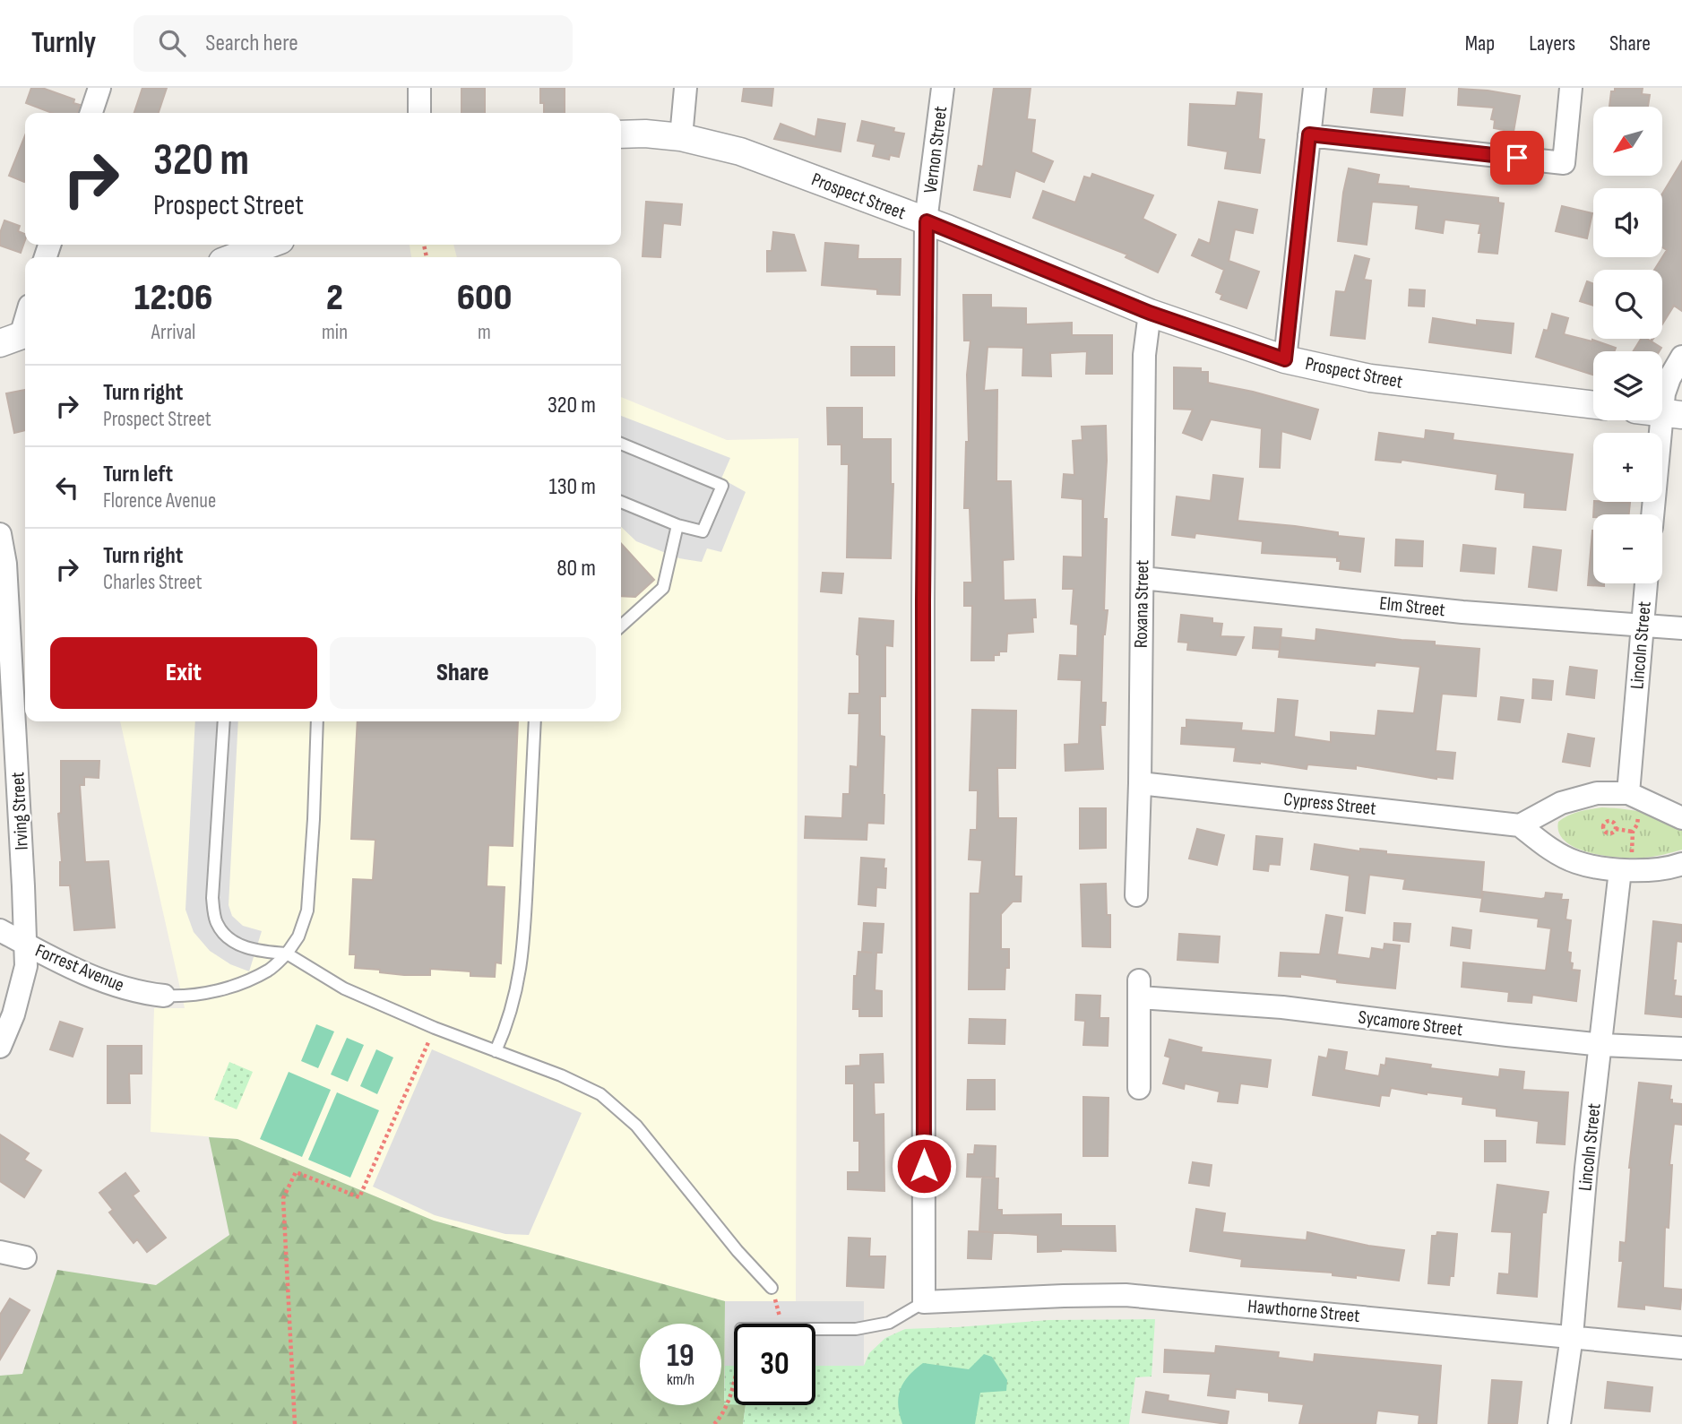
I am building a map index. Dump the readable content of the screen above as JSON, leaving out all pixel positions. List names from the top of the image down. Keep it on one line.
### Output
{"streets":{"street":["Vernon Street","Prospect Street","Roxana Street","Elm Street","Lincoln Street","Cypress Street","Irving Street","Forrest Avenue","Sycamore Street","Hawthorne Street"]},"crossings":[["Vernon Street","Prospect Street"],["Vernon Street","Hawthorne Street"],["Prospect Street","Roxana Street"],["Roxana Street","Elm Street"],["Roxana Street","Cypress Street"],["Elm Street","Lincoln Street"],["Lincoln Street","Sycamore Street"],["Lincoln Street","Hawthorne Street"],["Irving Street","Forrest Avenue"]],"north":"bottom left","page":{"header":"Turnly","search":"Search here","nav":["Map","Layers","Share"],"map_buttons":["+","−"],"turn":["320 m","Prospect Street"],"eta":["12:06","Arrival","2","min","600","m"],"list":[{"name":"Turn right","note":"Prospect Street","value":"320 m"},{"name":"Turn left","note":"Florence Avenue","value":"130 m"},{"name":"Turn right","note":"Charles Street","value":"80 m"}],"buttons":["Exit","Share"],"speed":"19 km/h","limit":"30"}}
